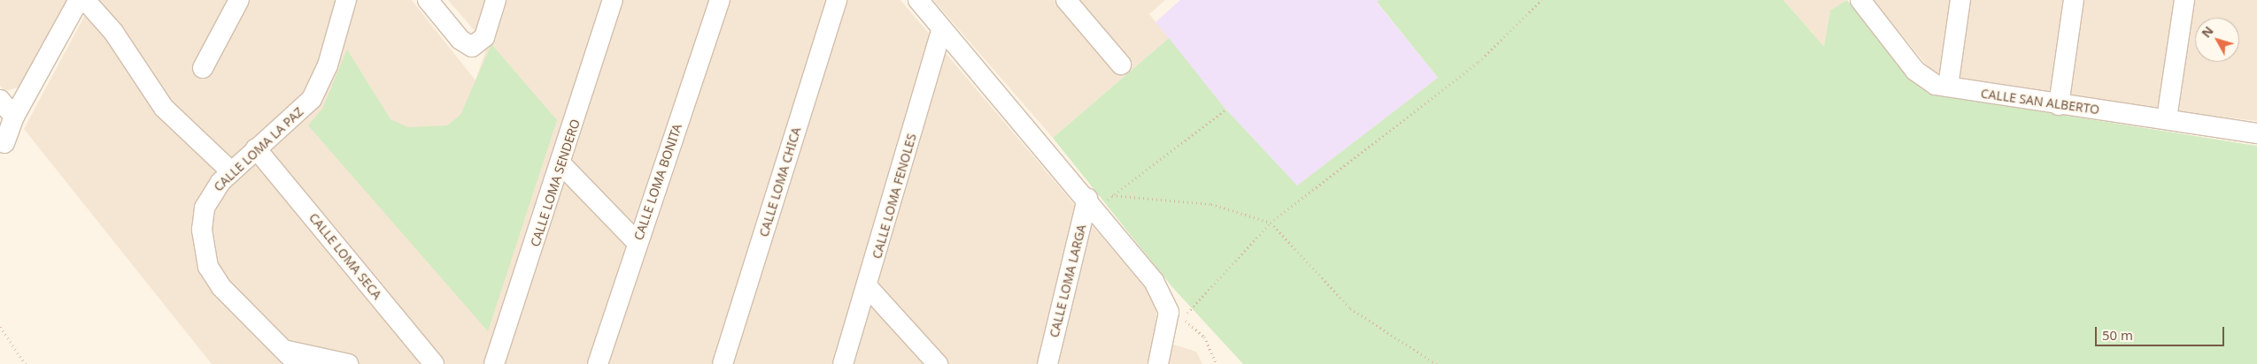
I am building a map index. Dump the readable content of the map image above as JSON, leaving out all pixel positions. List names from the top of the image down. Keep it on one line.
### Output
{"streets":{"street":["CALLE SAN ALBERTO","CALLE LOMA LA PAZ","CALLE LOMA BONITA","CALLE LOMA CHICA","CALLE LOMA SENDERO","CALLE LOMA FENOLES","CALLE LOMA SECA","CALLE LOMA LARGA"]},"crossings":[["CALLE LOMA LA PAZ","CALLE LOMA SECA"]],"scale_bar":"50 m","north":"top left"}
